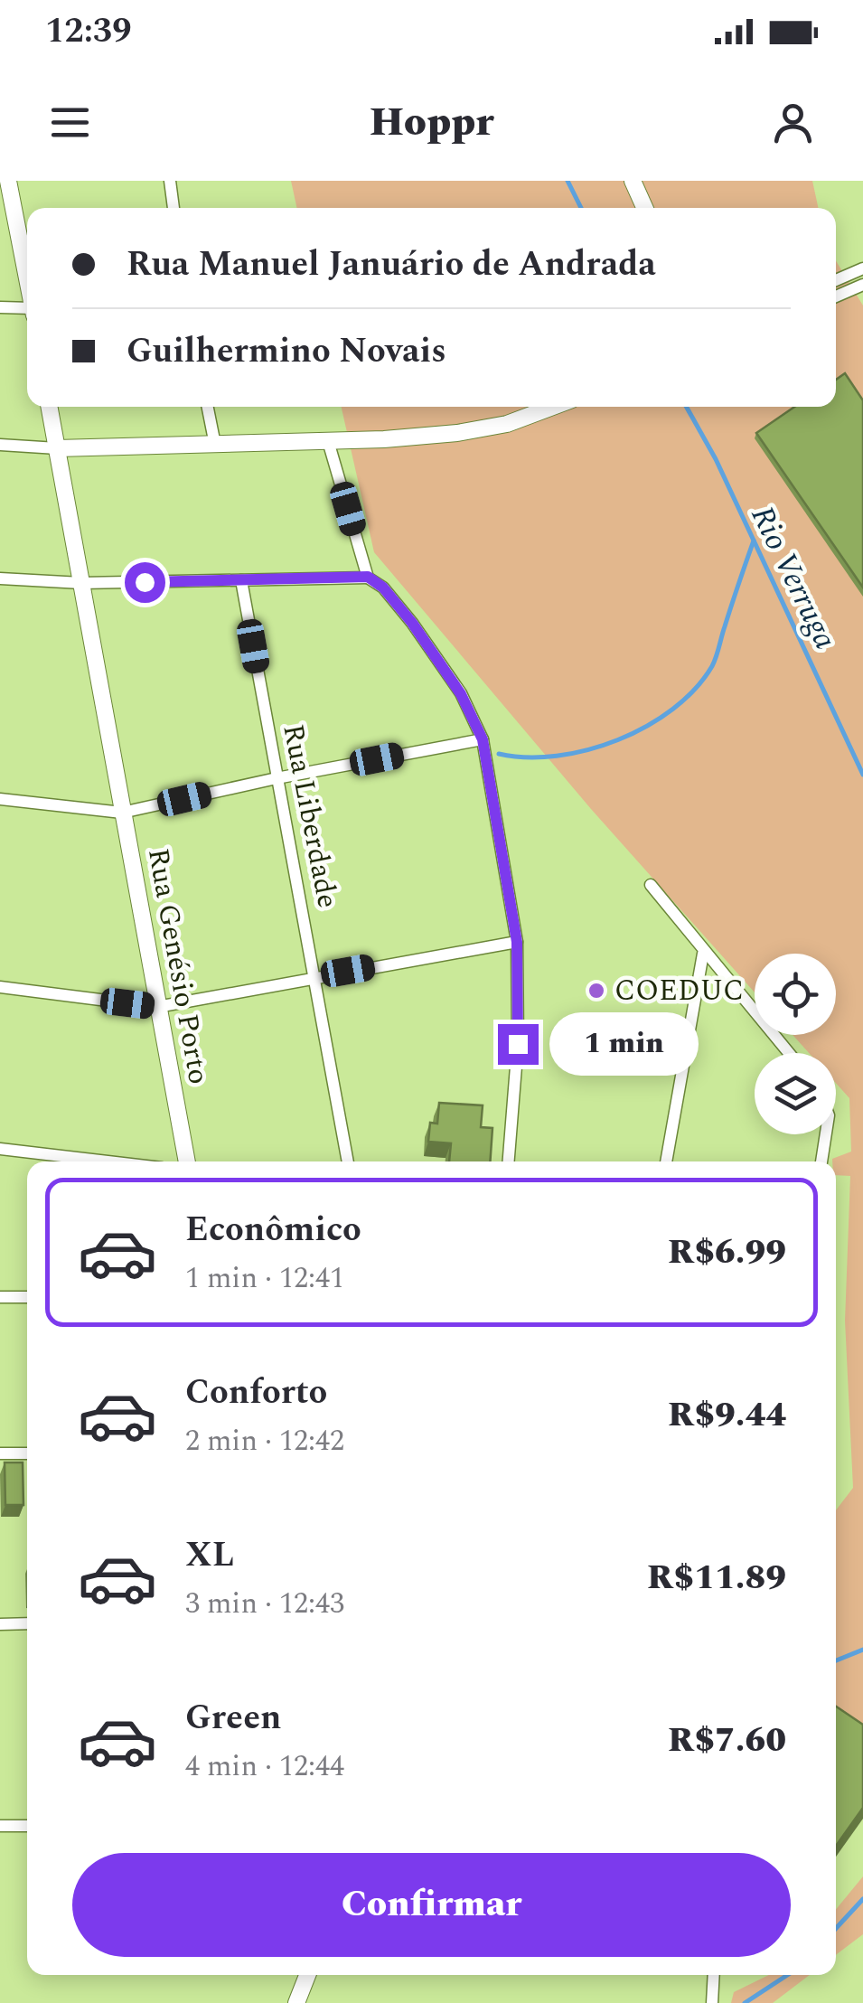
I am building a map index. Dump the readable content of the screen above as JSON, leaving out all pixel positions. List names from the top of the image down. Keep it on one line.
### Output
{"streets":{"street":["Rua Liberdade","Rua Genésio Porto"]},"water":["Rio Verruga"],"places":["COEDUC"],"page":{"status":"12:39","header":"Hoppr","banner":["Rua Manuel Januário de Andrada","Guilhermino Novais"],"bubble":"1 min","list":[{"name":"Econômico","note":"1 min · 12:41","value":"R$6.99"},{"name":"Conforto","note":"2 min · 12:42","value":"R$9.44"},{"name":"XL","note":"3 min · 12:43","value":"R$11.89"},{"name":"Green","note":"4 min · 12:44","value":"R$7.60"}],"buttons":"Confirmar"}}
